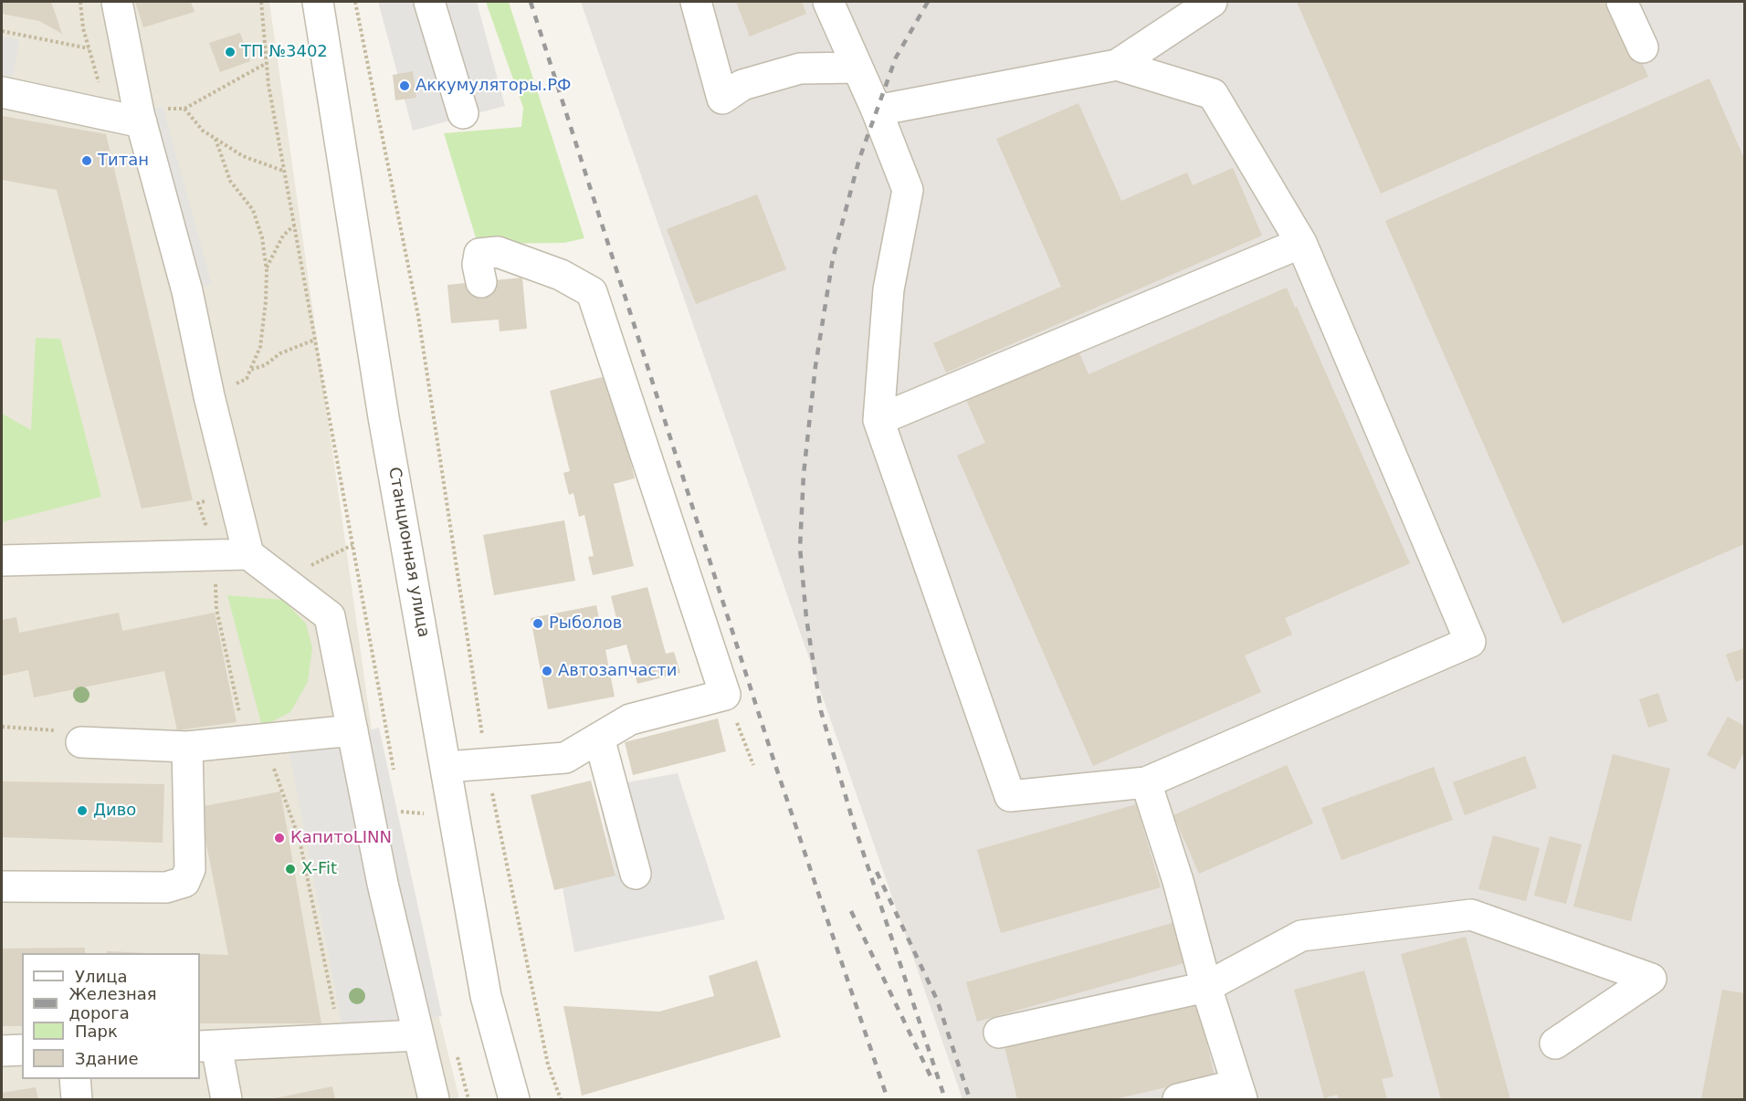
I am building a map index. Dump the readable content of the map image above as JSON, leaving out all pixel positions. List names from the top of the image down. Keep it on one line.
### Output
{"streets":{"street":["Станционная улица"]},"places":["ТП №3402","Аккумуляторы.РФ","Титан","Рыболов","Автозапчасти","Диво","КапитоLINN","X-Fit"],"legend":["Улица","Железная дорога","Парк","Здание"]}
